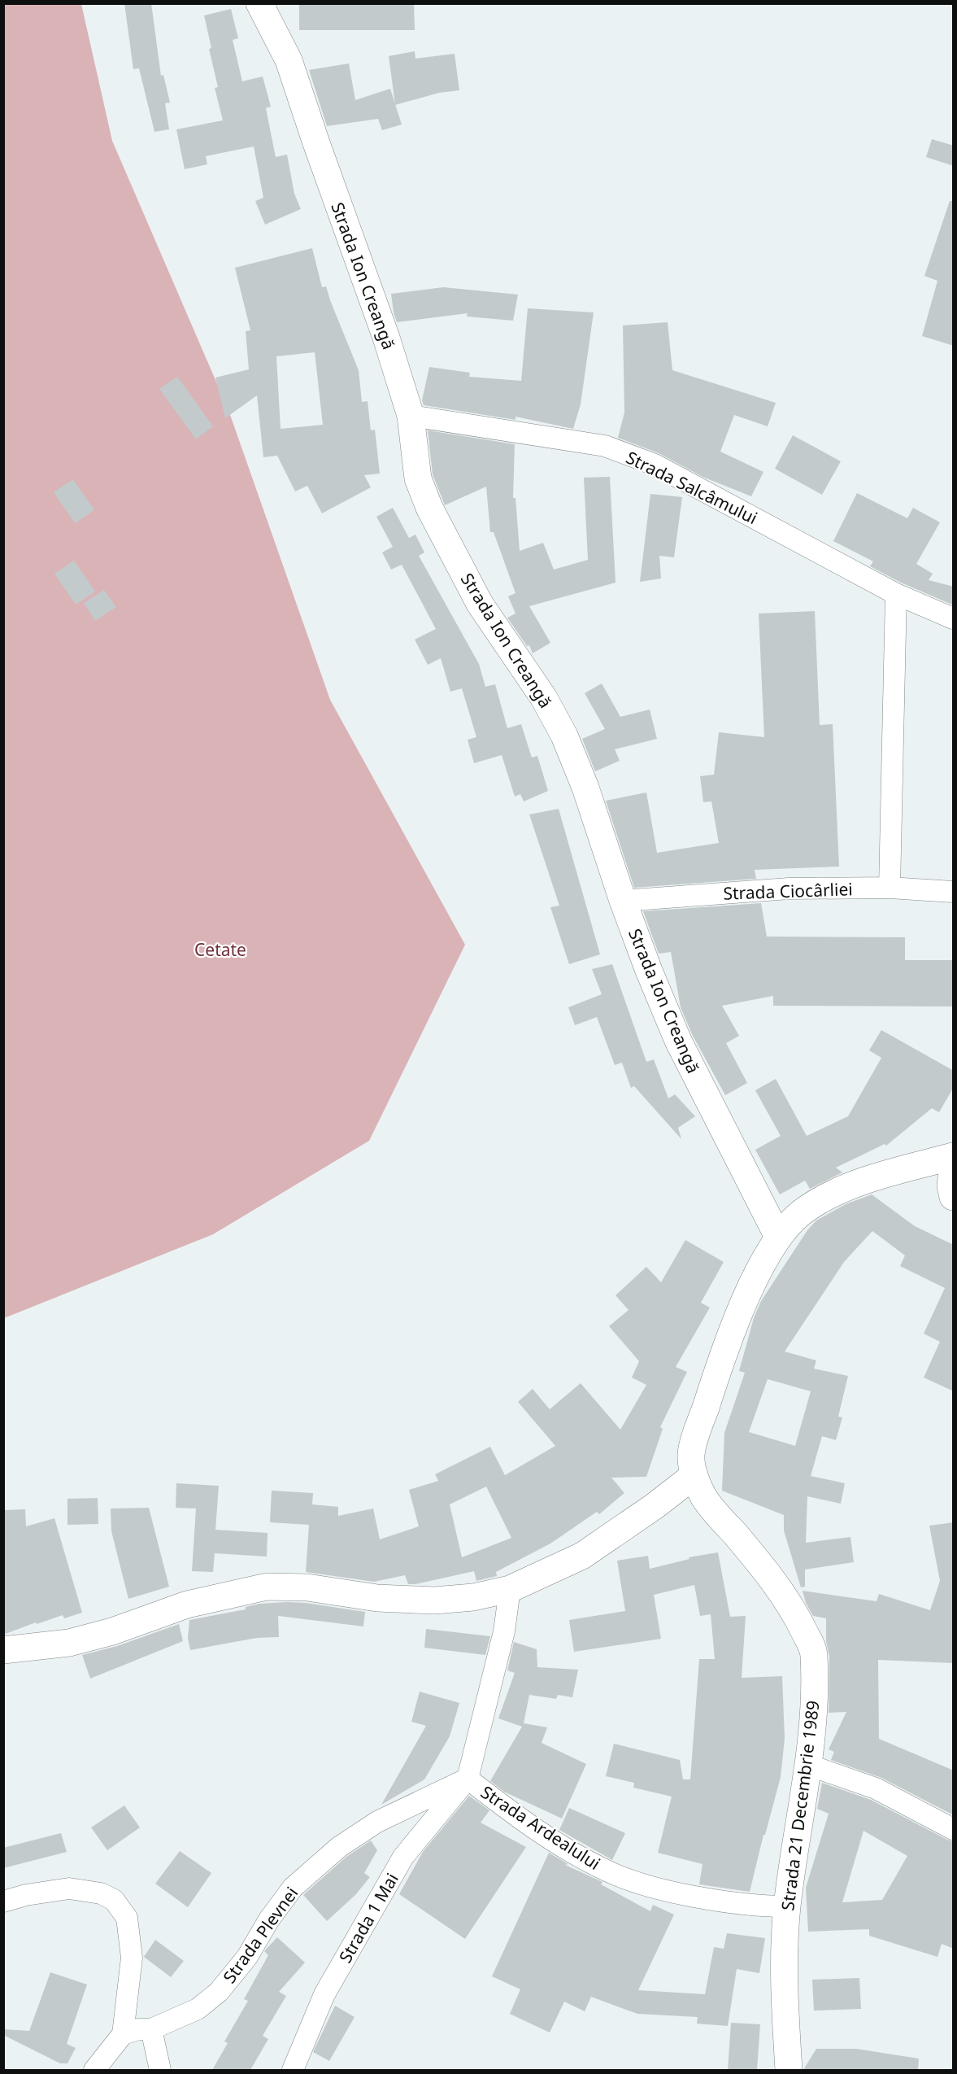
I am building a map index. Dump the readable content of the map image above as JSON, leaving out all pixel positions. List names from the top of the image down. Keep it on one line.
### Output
{"streets":{"street":["Strada Ion Creangă","Strada Salcâmului","Strada Ciocârliei","Strada 21 Decembrie 1989","Strada Ardealului","Strada 1 Mai","Strada Plevnei"]},"crossings":[["Strada Ion Creangă","Strada Salcâmului"],["Strada Ion Creangă","Strada Ciocârliei"],["Strada Ion Creangă","Strada 21 Decembrie 1989"],["Strada 21 Decembrie 1989","Strada Ardealului"],["Strada Ardealului","Strada 1 Mai"],["Strada Ardealului","Strada Plevnei"],["Strada 1 Mai","Strada Plevnei"]],"parks":["Cetate"]}
